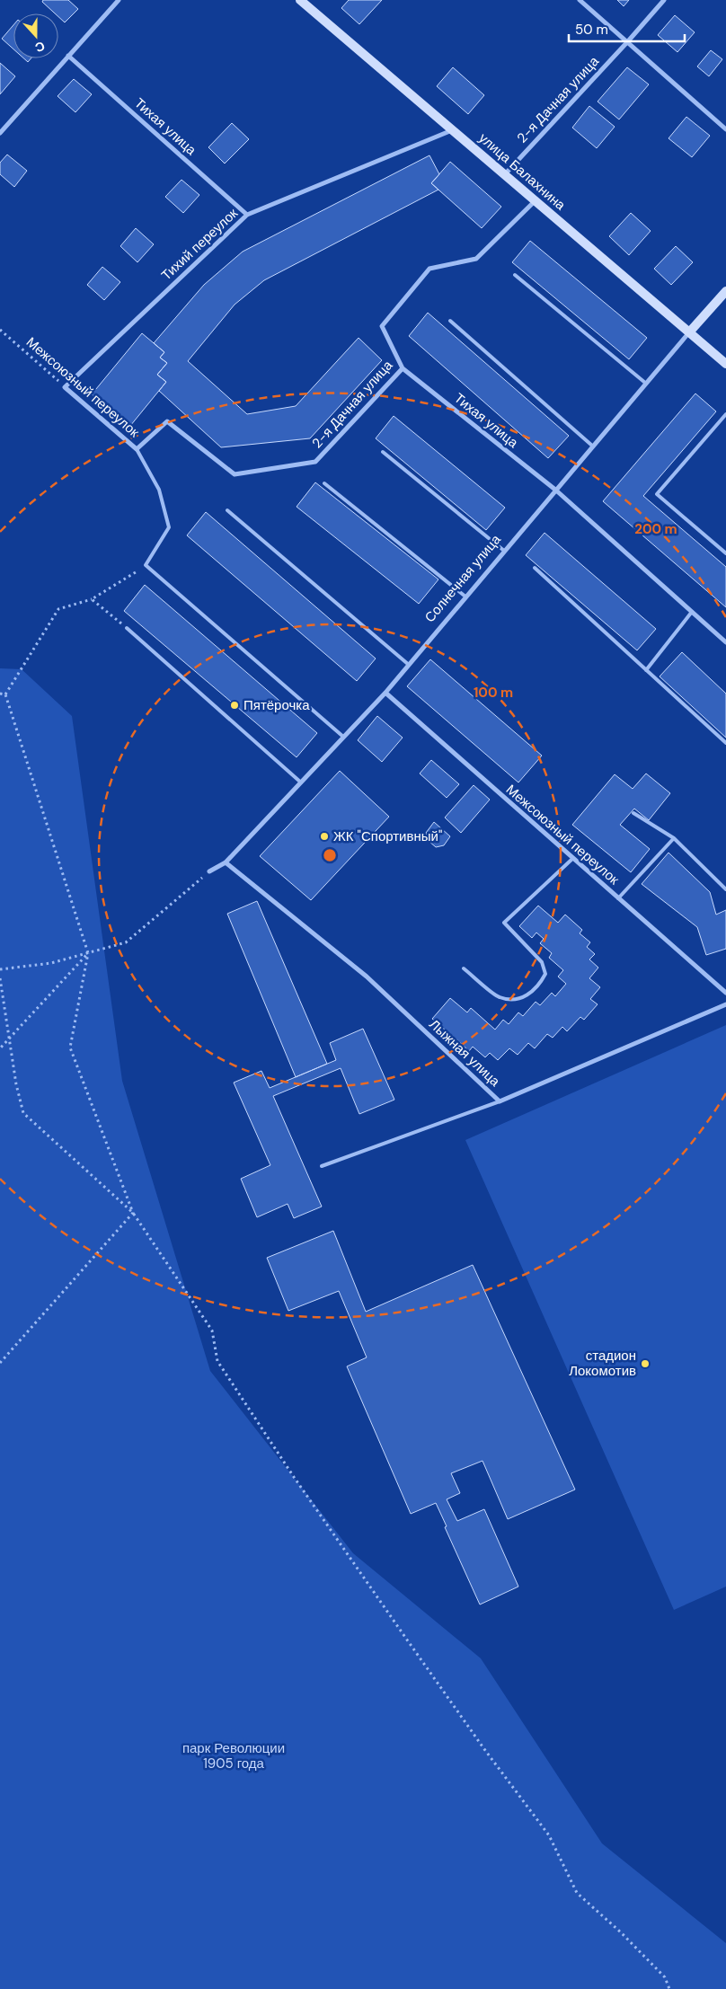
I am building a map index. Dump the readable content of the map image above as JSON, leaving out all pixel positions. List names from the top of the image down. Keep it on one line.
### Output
{"streets":{"street":["2-я Дачная улица","Тихая улица","улица Балахнина","Тихий переулок","Межсоюзный переулок","Солнечная улица","Лыжная улица"]},"crossings":[["2-я Дачная улица","Тихая улица"],["2-я Дачная улица","улица Балахнина"],["2-я Дачная улица","Межсоюзный переулок"],["Тихая улица","Тихий переулок"],["Тихая улица","Солнечная улица"],["улица Балахнина","Тихий переулок"],["улица Балахнина","Солнечная улица"],["Тихий переулок","Межсоюзный переулок"],["Межсоюзный переулок","Солнечная улица"],["Солнечная улица","Лыжная улица"]],"parks":["парк Революции 1905 года"],"places":["Пятёрочка","ЖК \"Спортивный\"","стадион Локомотив"],"scale_bar":"50 m","north":"bottom","rings":["200 m","100 m"]}
